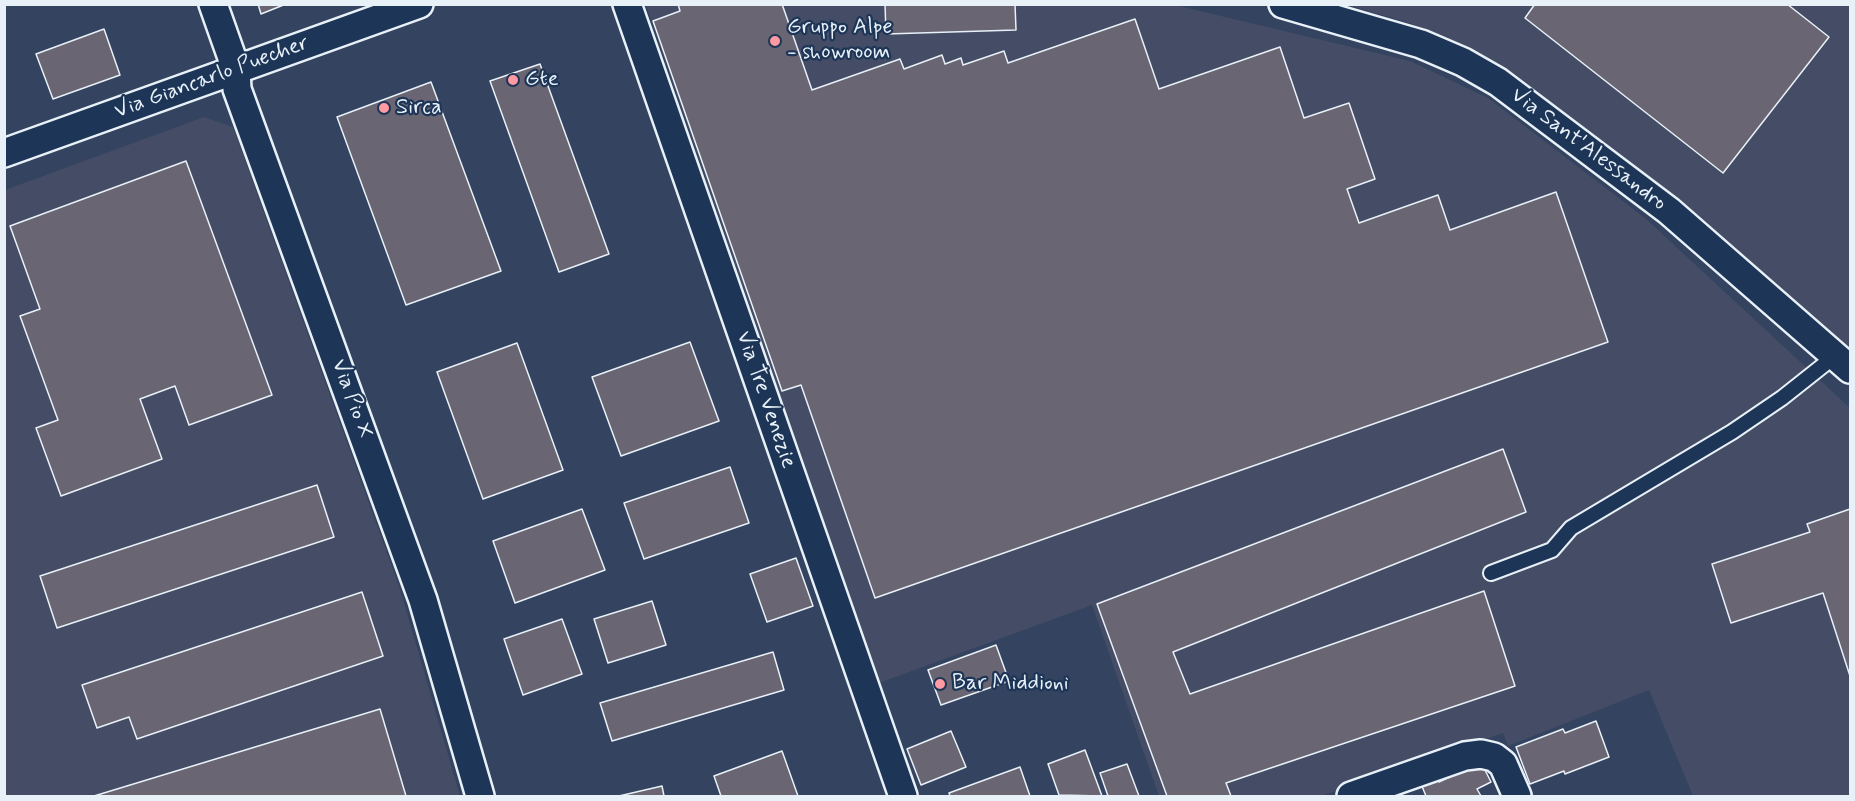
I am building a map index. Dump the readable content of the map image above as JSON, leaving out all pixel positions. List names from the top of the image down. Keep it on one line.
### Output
{"streets":{"street":["Via Giancarlo Puecher","Via Sant'Alessandro","Via Pio X","Via Tre Venezie"]},"crossings":[["Via Giancarlo Puecher","Via Pio X"]],"places":["Gruppo Alpe - showroom","Gte","Sirca","Bar Middioni"]}
